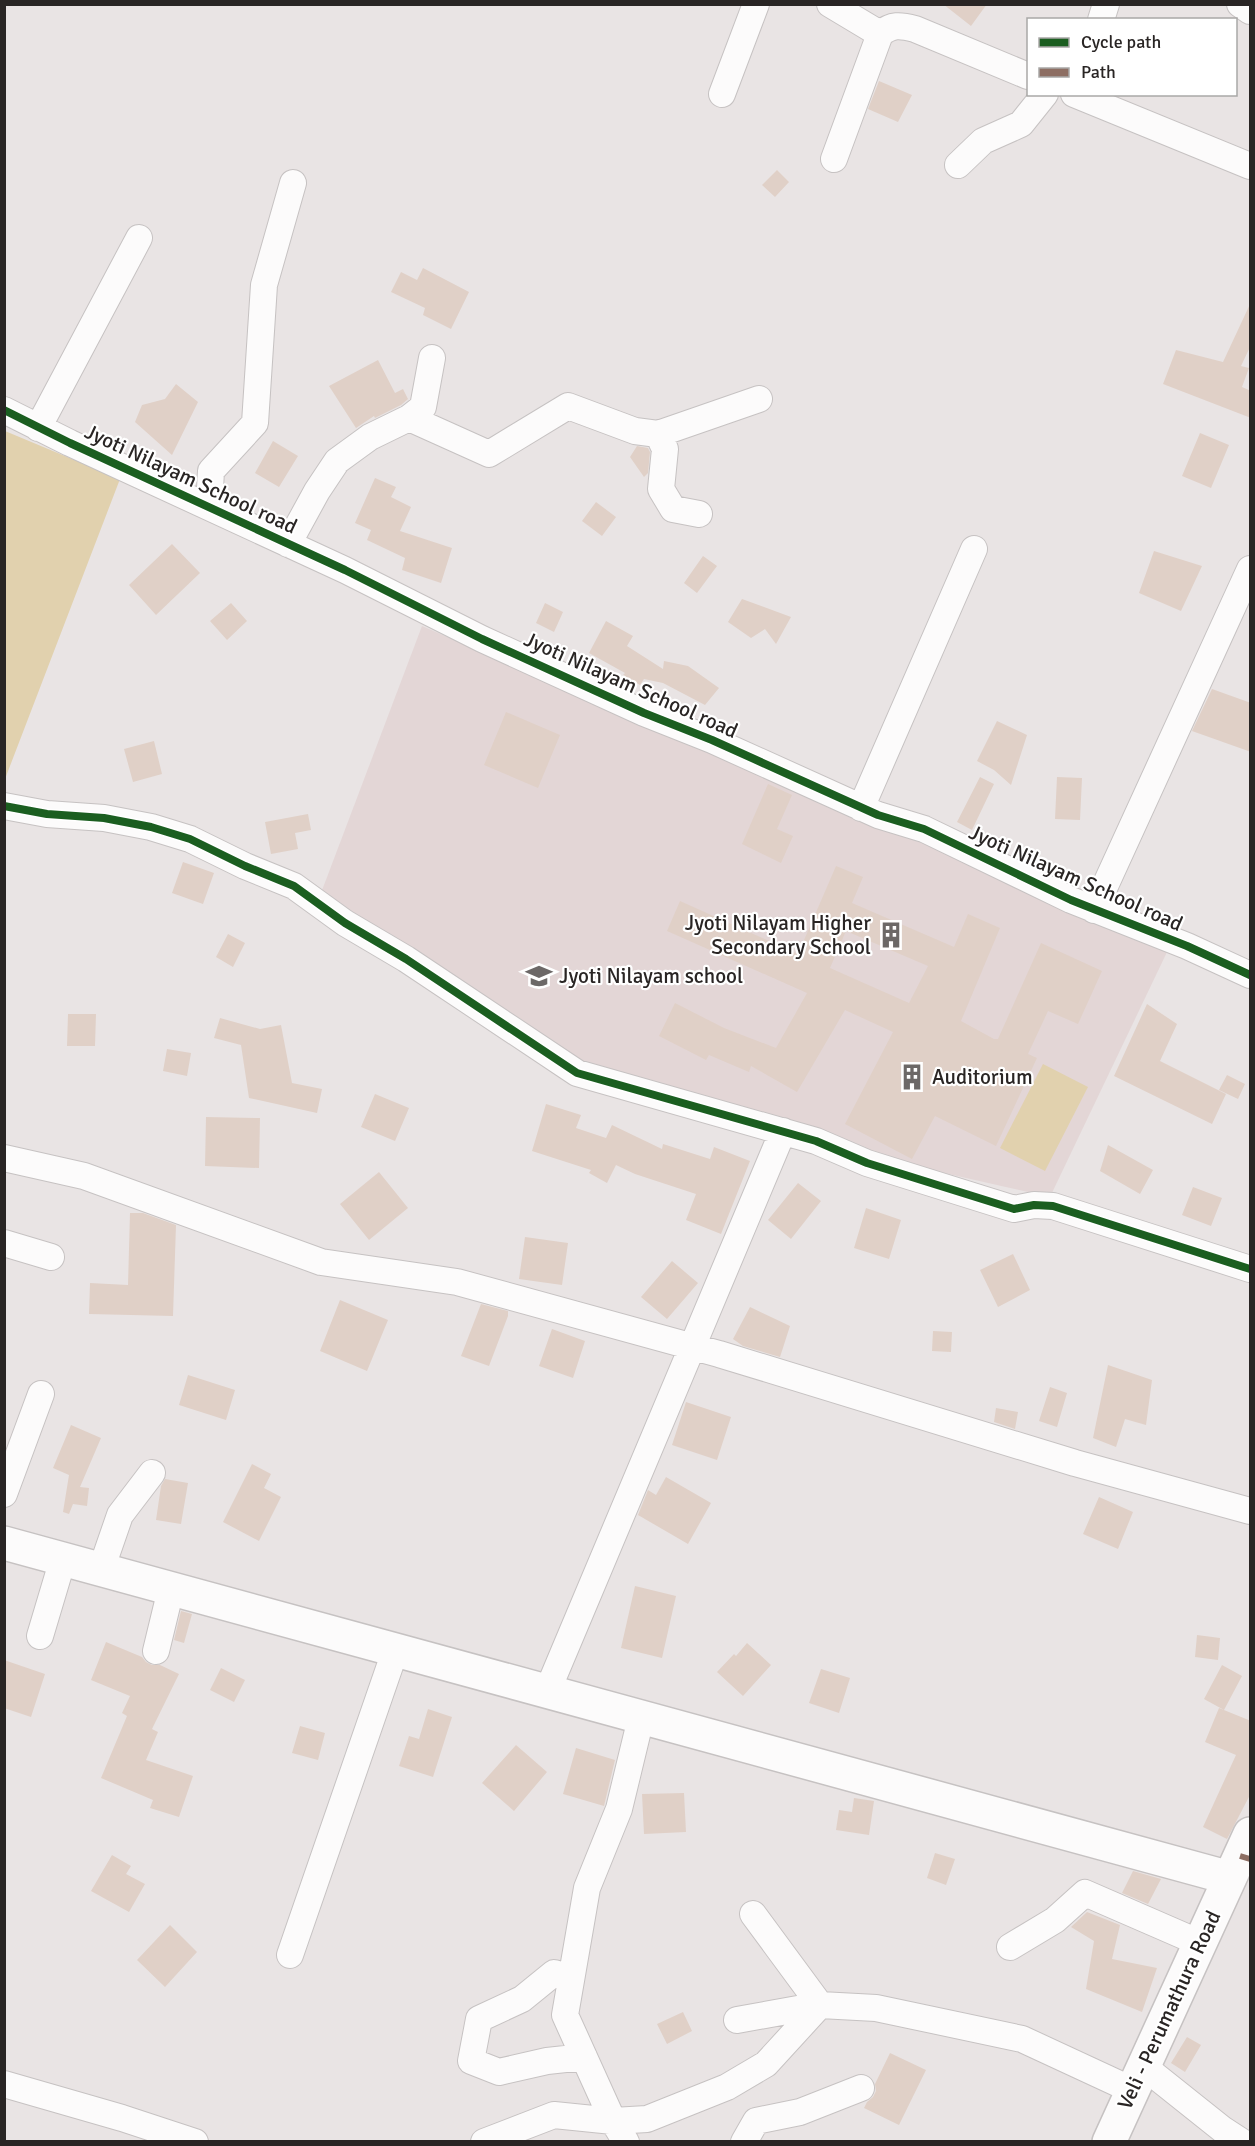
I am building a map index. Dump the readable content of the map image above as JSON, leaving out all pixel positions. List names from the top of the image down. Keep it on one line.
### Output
{"streets":{"main road":["Veli - Perumathura Road"],"street":["Jyoti Nilayam School road"]},"places":{"building":["Jyoti Nilayam Higher Secondary School","Auditorium"],"school or university":["Jyoti Nilayam school"]},"legend":["Cycle path","Path"]}
